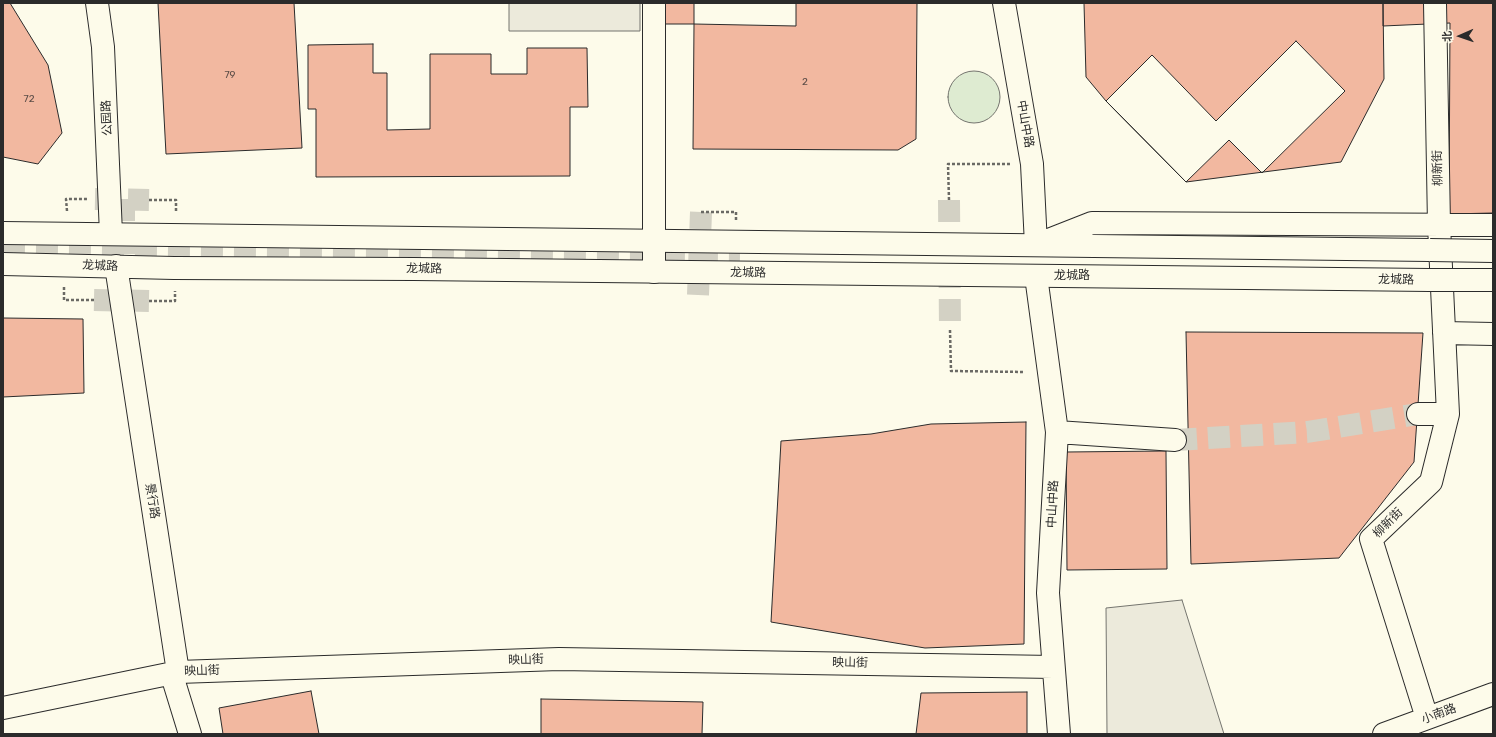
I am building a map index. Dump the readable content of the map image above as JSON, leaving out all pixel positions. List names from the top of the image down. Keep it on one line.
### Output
{"streets":{"street":["公园路","中山中路","柳新街","龙城路","景行路","映山街","小南路"]},"crossings":[["中山中路","龙城路"],["中山中路","映山街"],["柳新街","小南路"],["龙城路","景行路"],["景行路","映山街"]],"house_numbers":["79","2","72"],"north":"left"}
